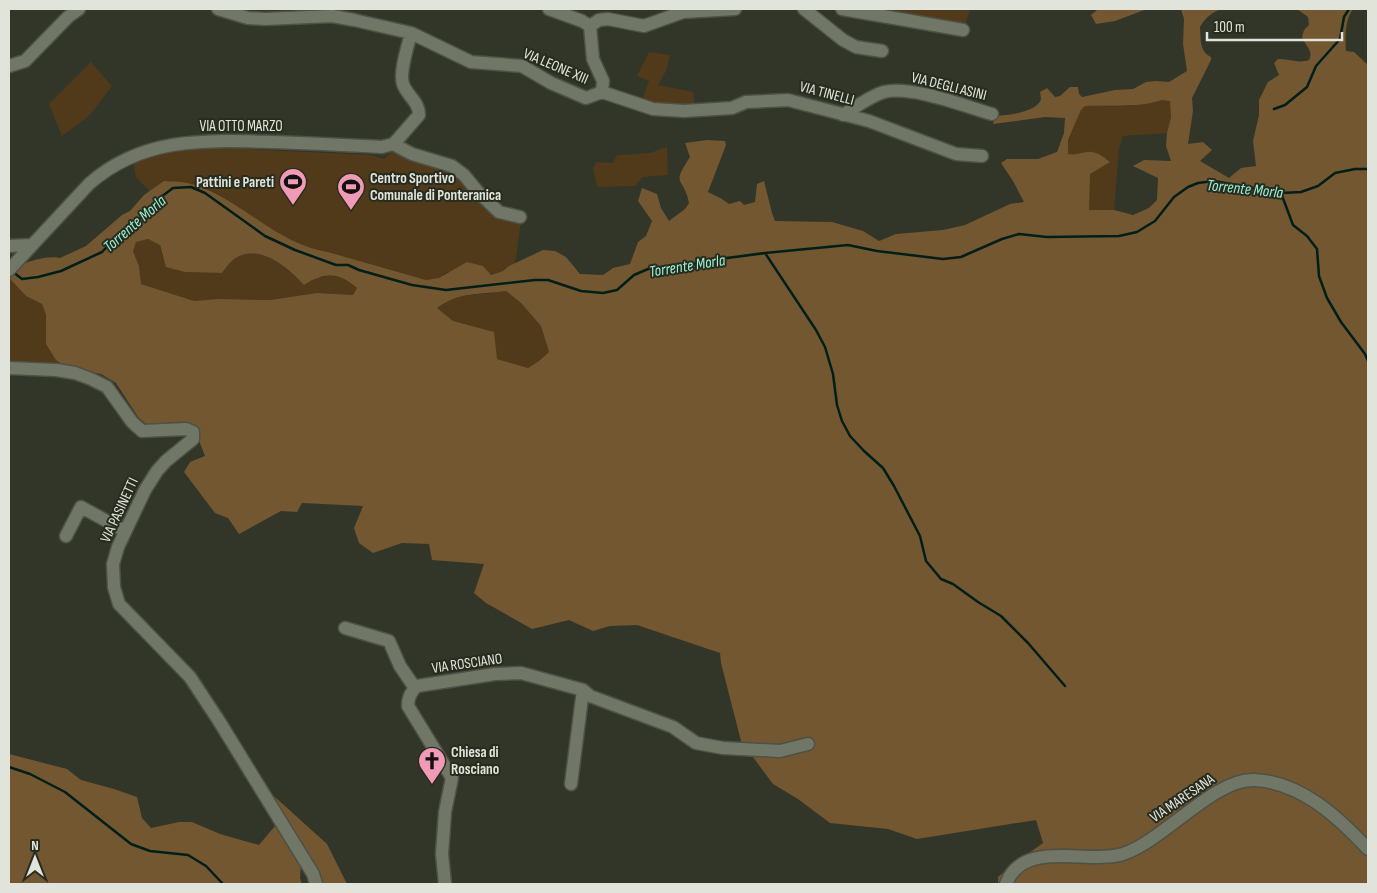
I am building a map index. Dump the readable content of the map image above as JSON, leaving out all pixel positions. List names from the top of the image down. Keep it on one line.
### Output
{"streets":{"street":["VIA LEONE XIII","VIA DEGLI ASINI","VIA TINELLI","VIA OTTO MARZO","VIA PASINETTI","VIA ROSCIANO","VIA MARESANA"]},"crossings":[["VIA LEONE XIII","VIA TINELLI"],["VIA DEGLI ASINI","VIA TINELLI"]],"water":["Torrente Morla"],"places":{"sports":["Pattini e Pareti","Centro Sportivo Comunale di Ponteranica"],"church":["Chiesa di Rosciano"]},"scale_bar":"100 m","north":"top"}
